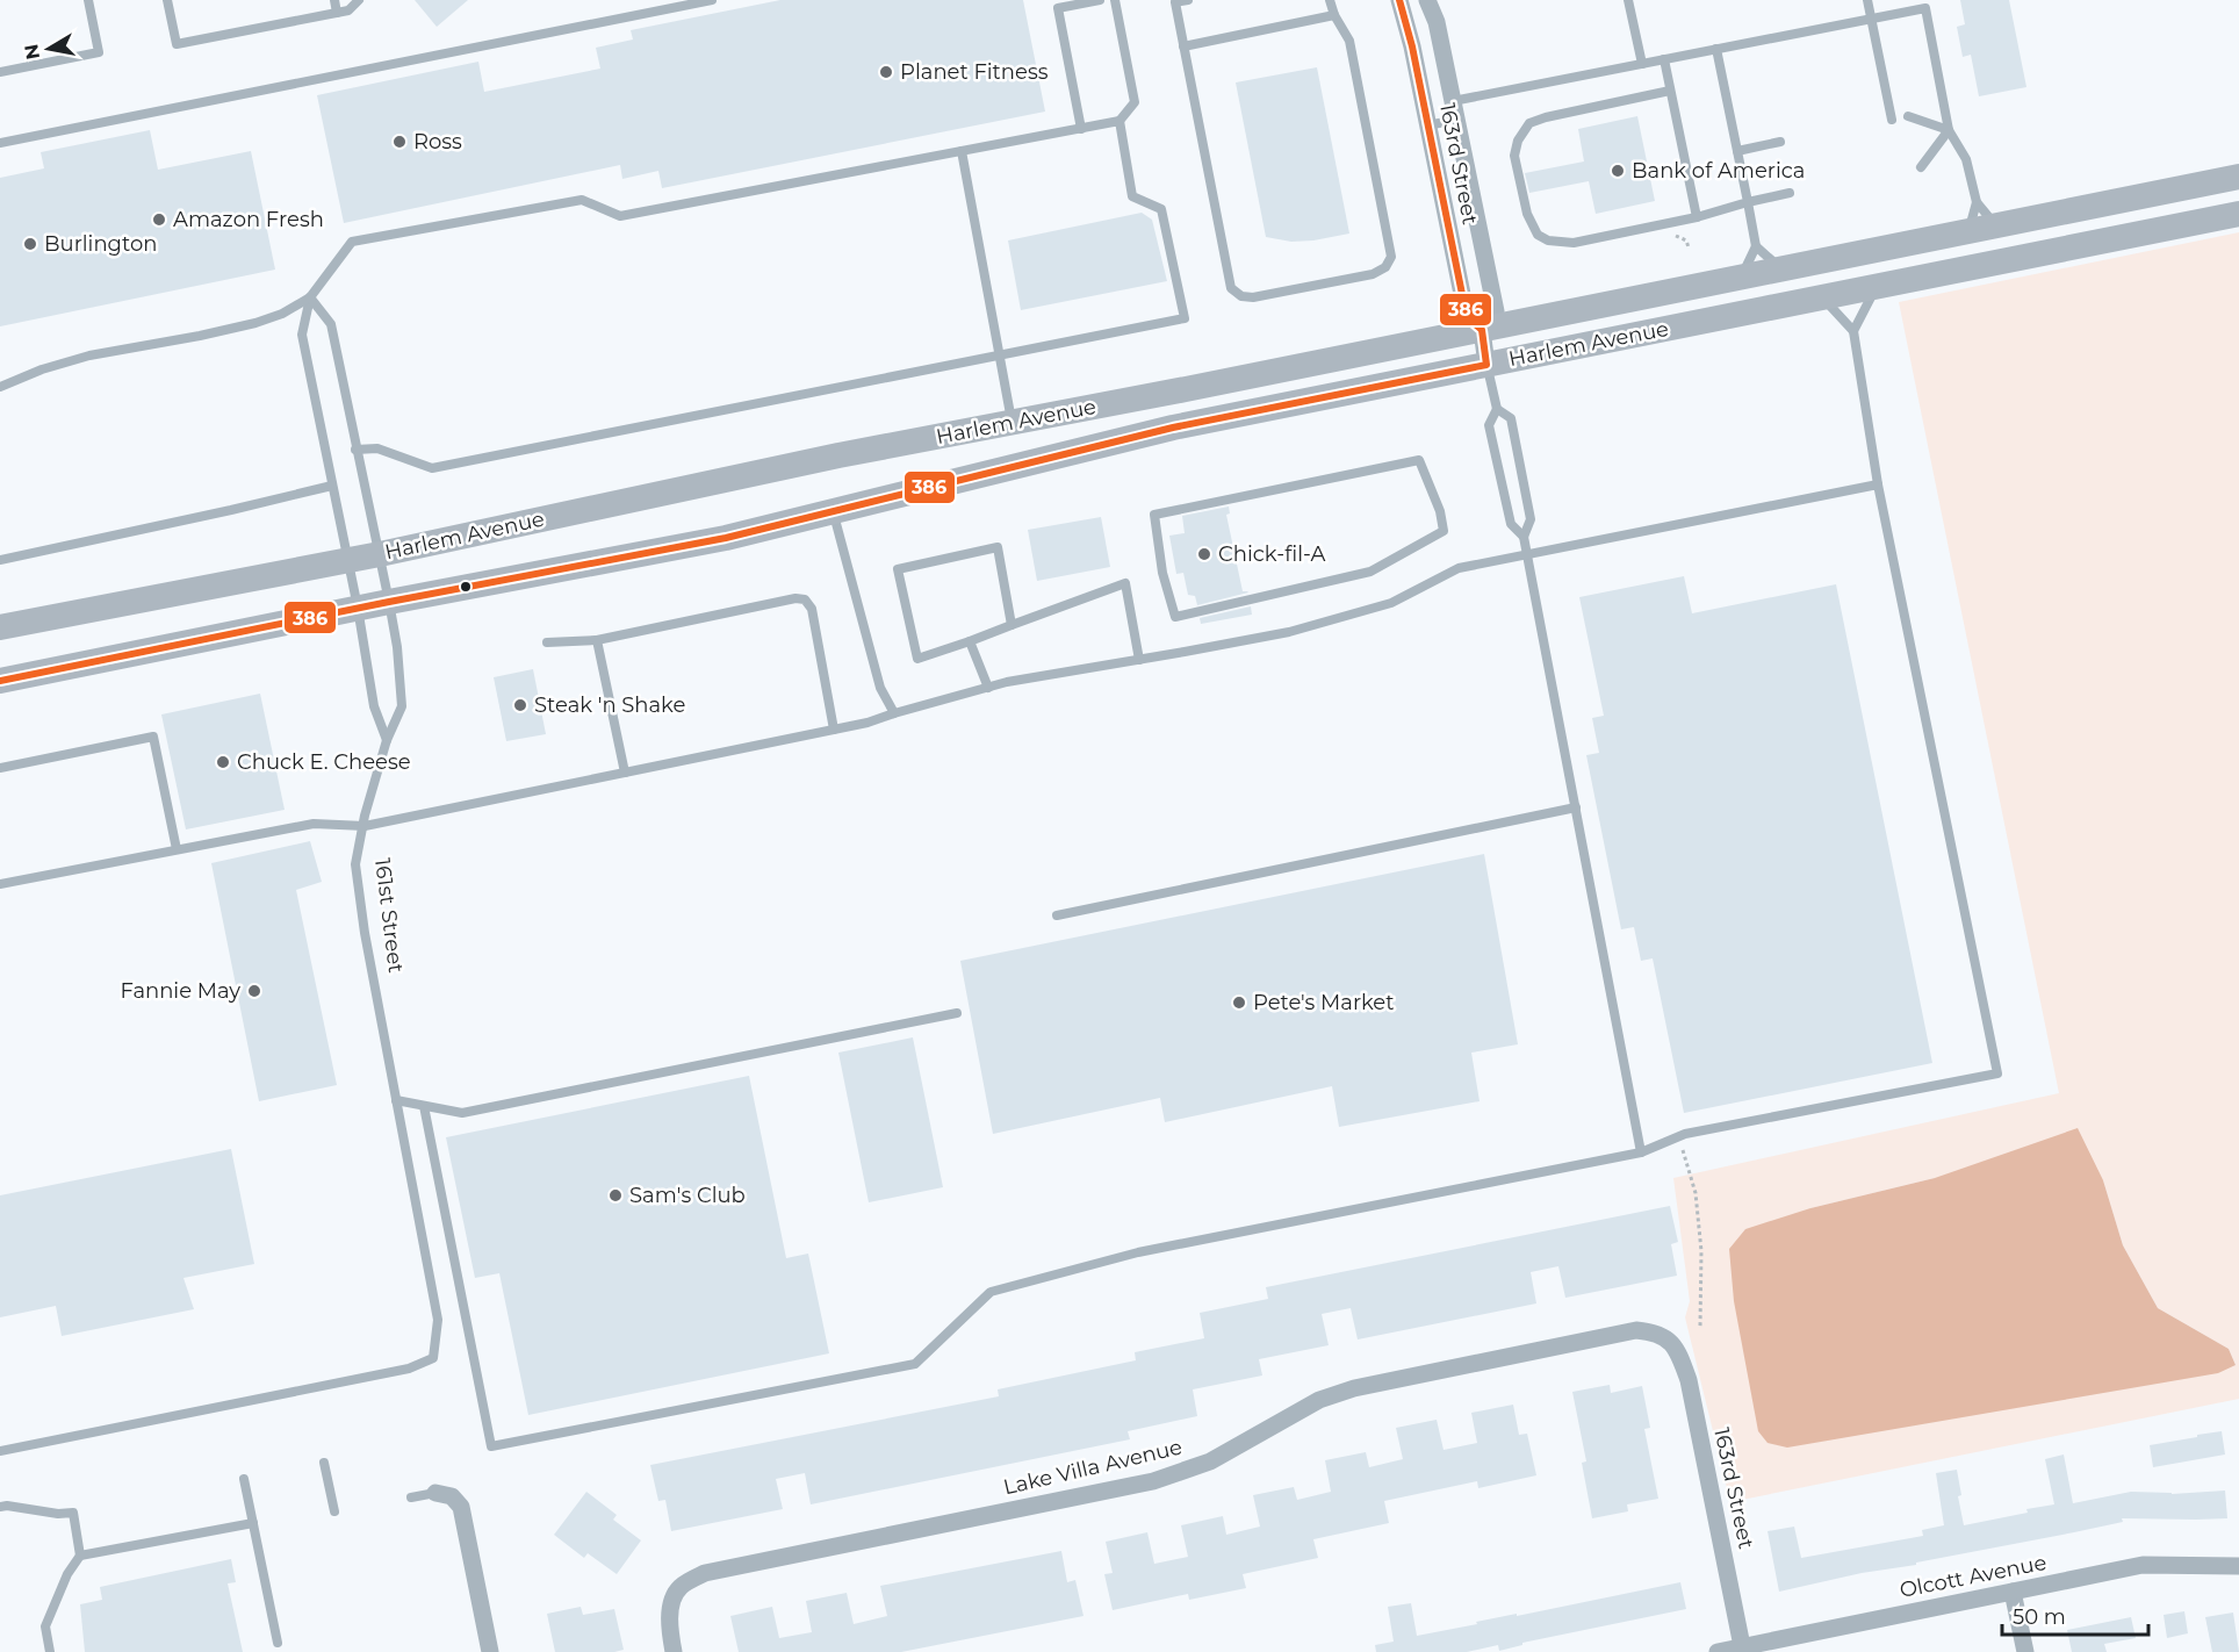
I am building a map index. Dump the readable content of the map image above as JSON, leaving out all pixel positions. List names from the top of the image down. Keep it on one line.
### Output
{"streets":{"main road":["Harlem Avenue"],"street":["163rd Street","Lake Villa Avenue","Olcott Avenue"],"lane":["161st Street"]},"crossings":[["163rd Street","Harlem Avenue"],["163rd Street","Lake Villa Avenue"],["163rd Street","Olcott Avenue"],["Harlem Avenue","161st Street"]],"places":["Planet Fitness","Ross","Bank of America","Amazon Fresh","Burlington","Chick-fil-A","Steak 'n Shake","Chuck E. Cheese","Fannie May","Pete's Market","Sam's Club"],"lines":["transit line 386"],"scale_bar":"50 m","north":"left"}
